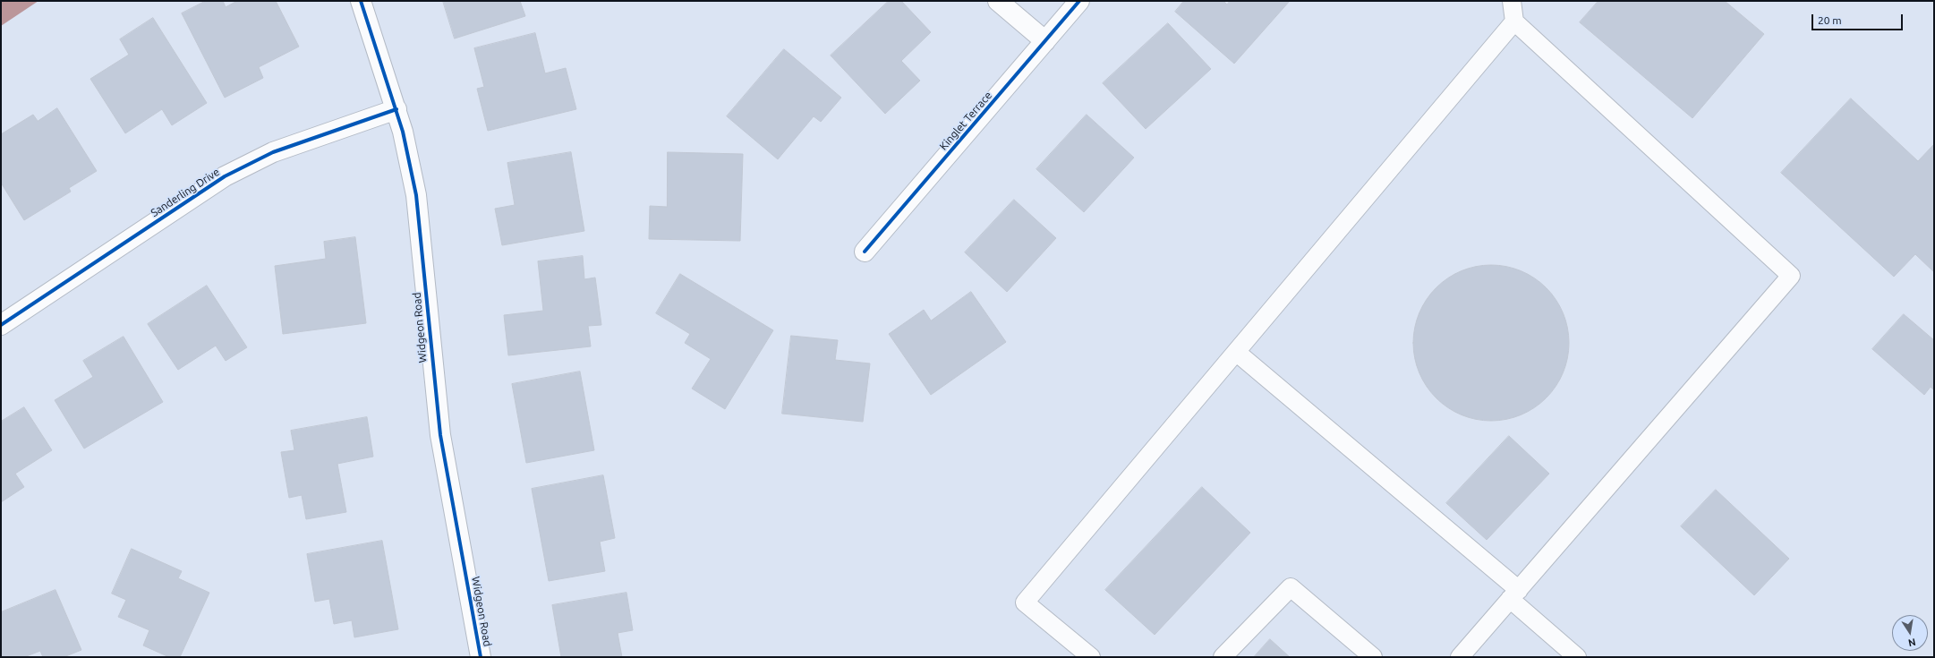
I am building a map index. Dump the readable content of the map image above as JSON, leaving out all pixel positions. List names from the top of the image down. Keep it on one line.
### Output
{"streets":{"street":["Kinglet Terrace","Sanderling Drive","Widgeon Road"]},"crossings":[["Sanderling Drive","Widgeon Road"]],"scale_bar":"20 m","north":"bottom"}
